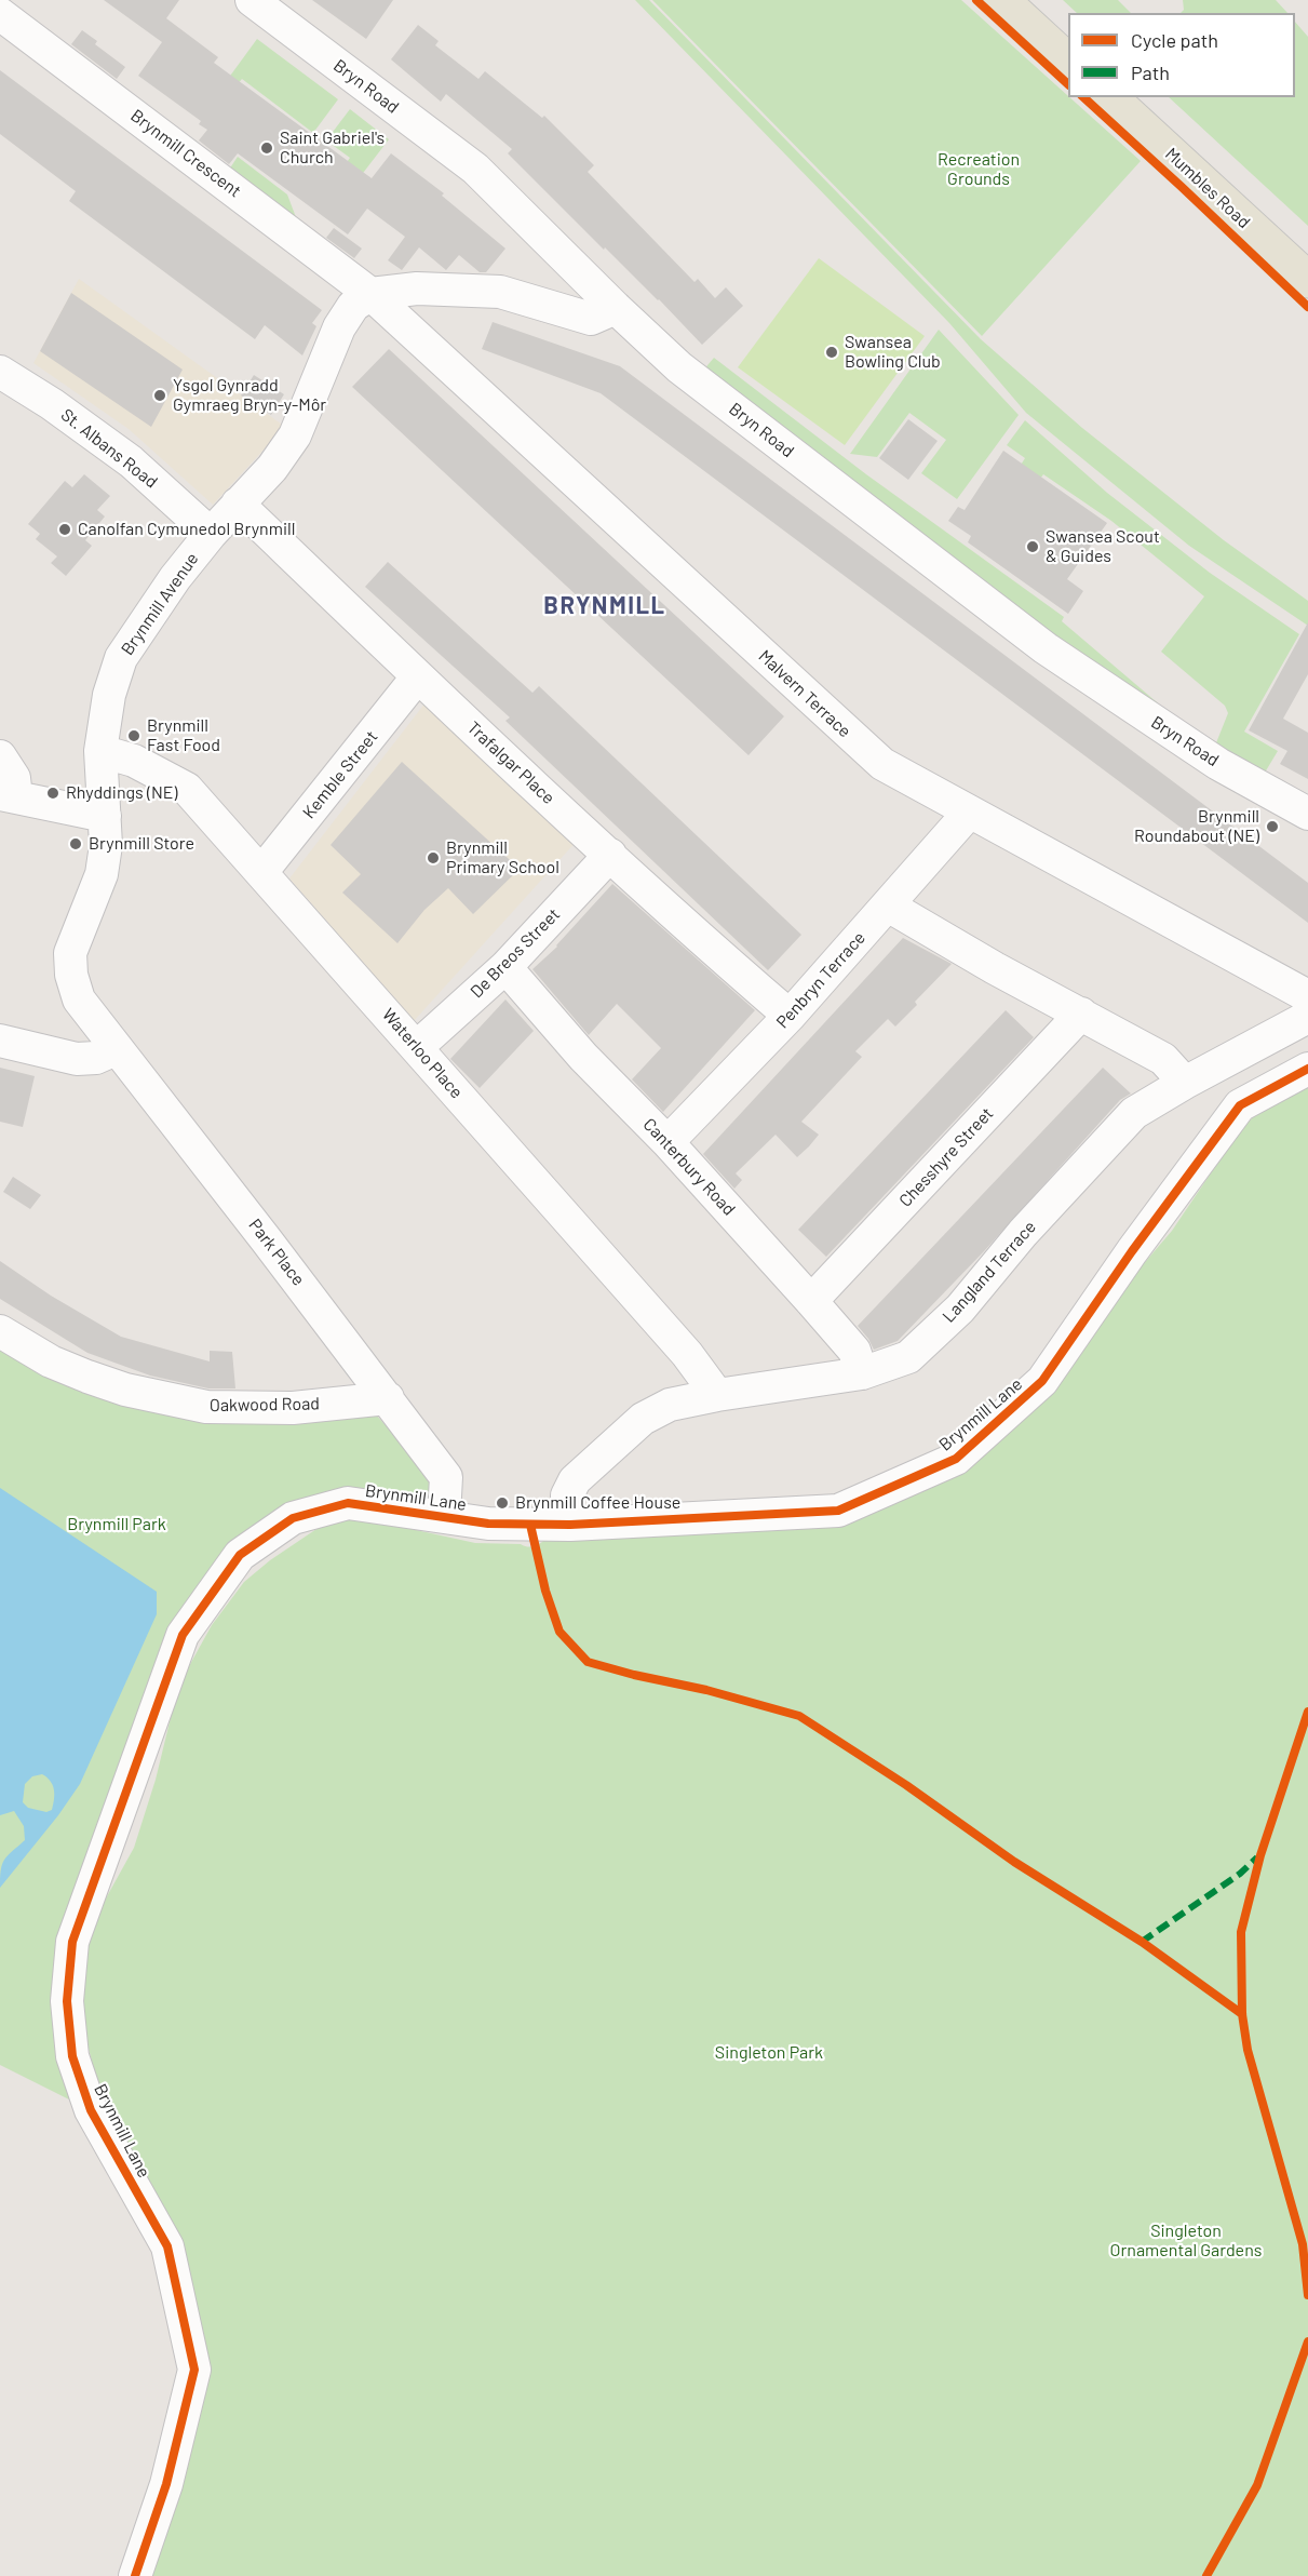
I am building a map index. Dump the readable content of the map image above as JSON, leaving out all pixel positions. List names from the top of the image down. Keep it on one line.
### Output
{"streets":{"main road":["Mumbles Road"],"street":["Bryn Road","Brynmill Crescent","St. Albans Road","Brynmill Avenue","Malvern Terrace","Trafalgar Place","Kemble Street","De Breos Street","Penbryn Terrace","Waterloo Place","Chesshyre Street","Canterbury Road","Park Place","Langland Terrace","Oakwood Road","Brynmill Lane"]},"crossings":[["Brynmill Crescent","Brynmill Avenue"],["Brynmill Crescent","Malvern Terrace"],["St. Albans Road","Brynmill Avenue"],["Brynmill Avenue","Malvern Terrace"],["Brynmill Avenue","Trafalgar Place"],["Brynmill Avenue","Waterloo Place"],["Brynmill Avenue","Park Place"],["Malvern Terrace","Penbryn Terrace"],["Trafalgar Place","Kemble Street"],["Trafalgar Place","De Breos Street"],["Trafalgar Place","Penbryn Terrace"],["Kemble Street","Waterloo Place"],["De Breos Street","Waterloo Place"],["De Breos Street","Canterbury Road"],["Penbryn Terrace","Canterbury Road"],["Waterloo Place","Langland Terrace"],["Chesshyre Street","Canterbury Road"],["Canterbury Road","Langland Terrace"],["Park Place","Oakwood Road"],["Park Place","Brynmill Lane"],["Langland Terrace","Brynmill Lane"]],"districts":["BRYNMILL"],"parks":["Recreation Grounds","Brynmill Park","Singleton Park","Singleton Ornamental Gardens"],"places":["Saint Gabriel's Church","Swansea Bowling Club","Ysgol Gynradd Gymraeg Bryn-y-Môr","Canolfan Cymunedol Brynmill","Swansea Scout & Guides","Brynmill Fast Food","Rhyddings (NE)","Brynmill Roundabout (NE)","Brynmill Store","Brynmill Primary School","Brynmill Coffee House"],"legend":["Cycle path","Path"]}
